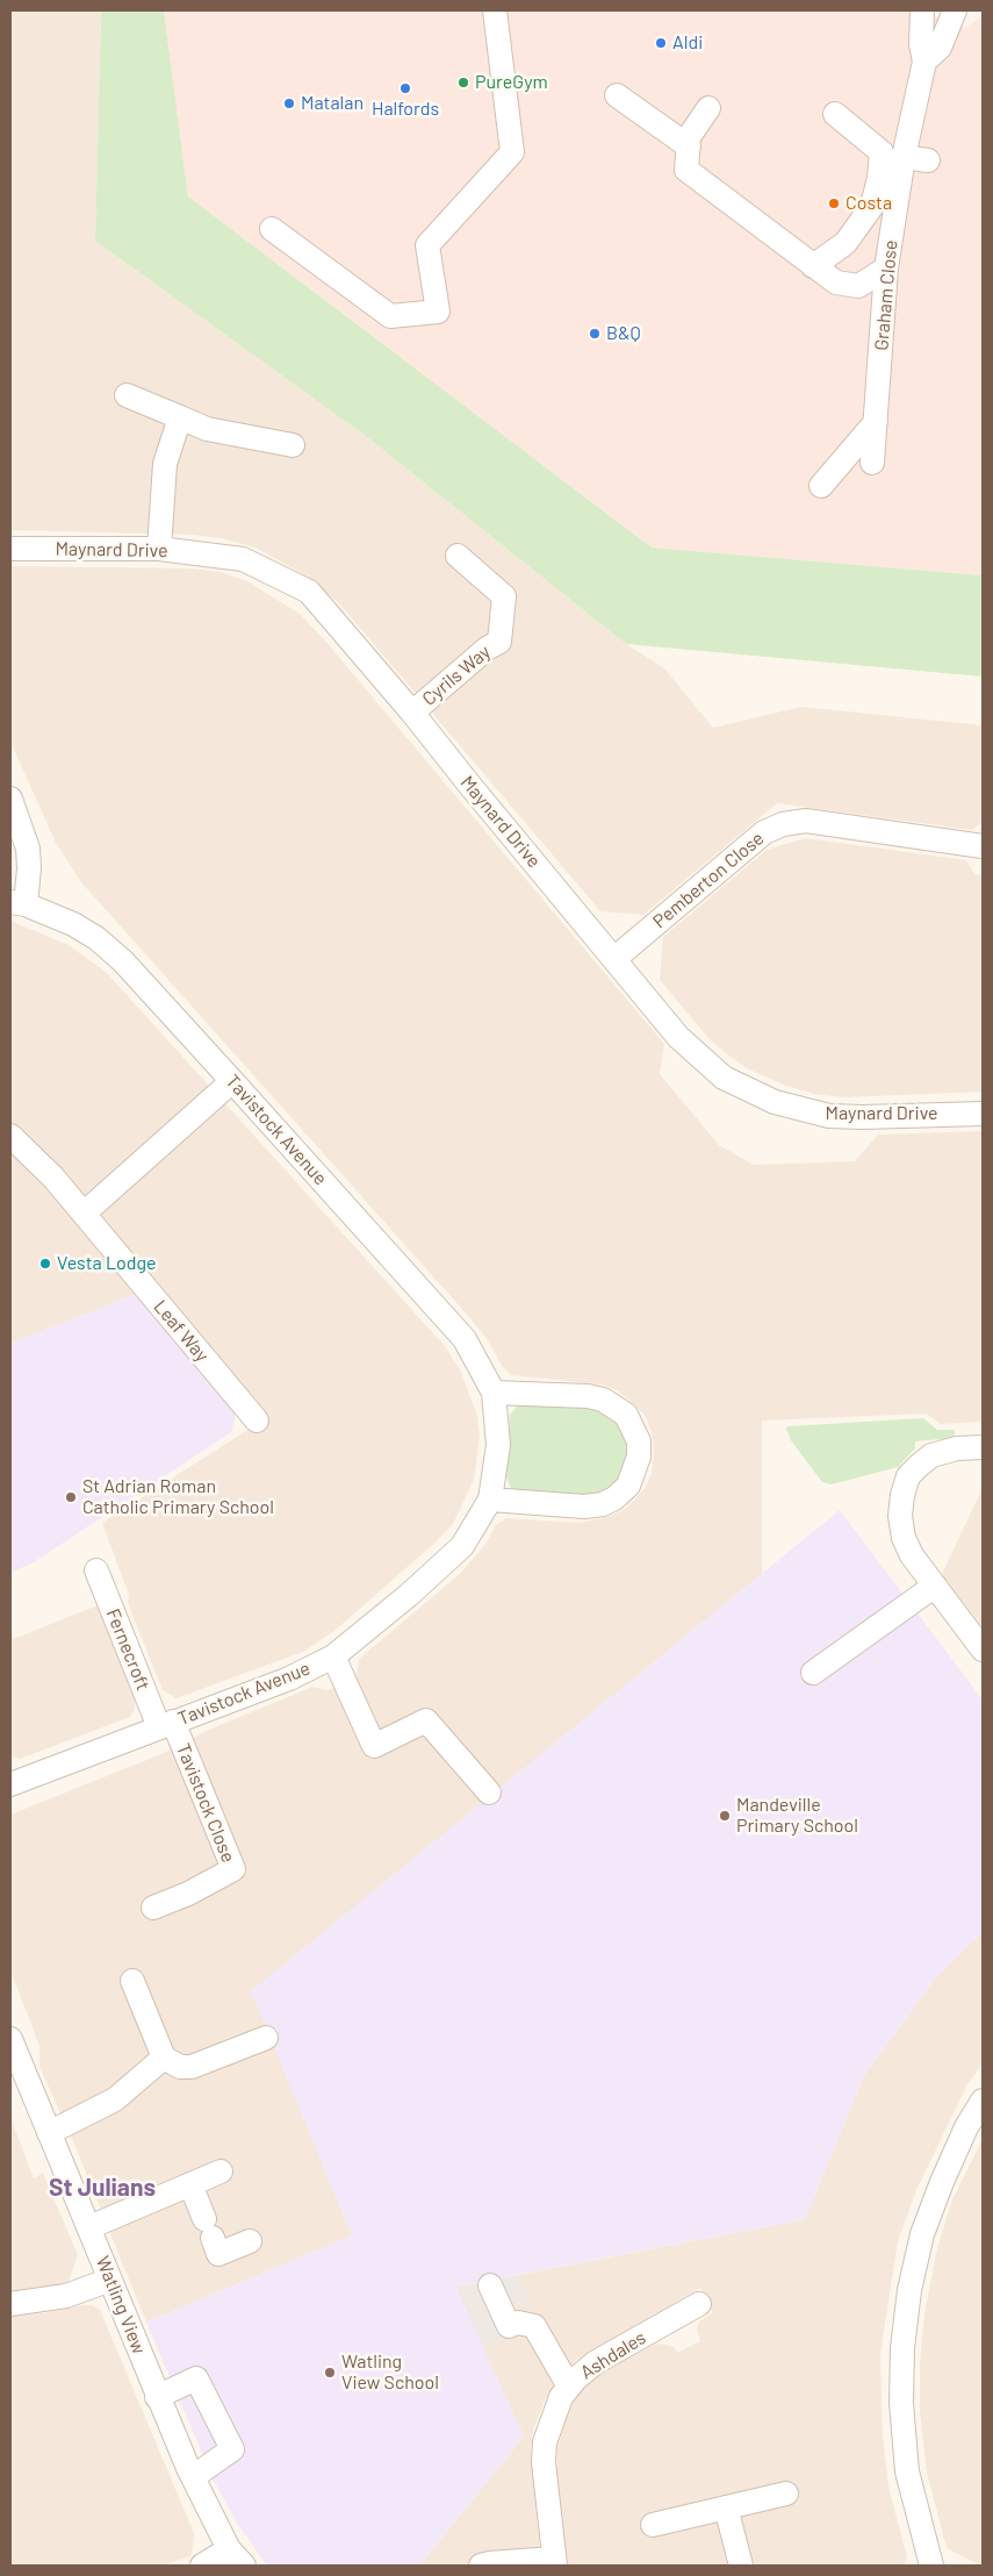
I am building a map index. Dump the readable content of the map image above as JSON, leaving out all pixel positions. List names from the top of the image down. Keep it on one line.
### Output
{"streets":{"street":["Graham Close","Maynard Drive","Cyrils Way","Pemberton Close","Tavistock Avenue","Leaf Way","Fernecroft","Tavistock Close","Watling View","Ashdales"]},"crossings":[["Maynard Drive","Cyrils Way"],["Maynard Drive","Pemberton Close"],["Tavistock Avenue","Fernecroft"],["Tavistock Avenue","Tavistock Close"],["Fernecroft","Tavistock Close"]],"districts":["St Julians"],"places":["Aldi","PureGym","Halfords","Matalan","Costa","B&Q","Vesta Lodge","St Adrian Roman Catholic Primary School","Mandeville Primary School","Watling View School"]}
